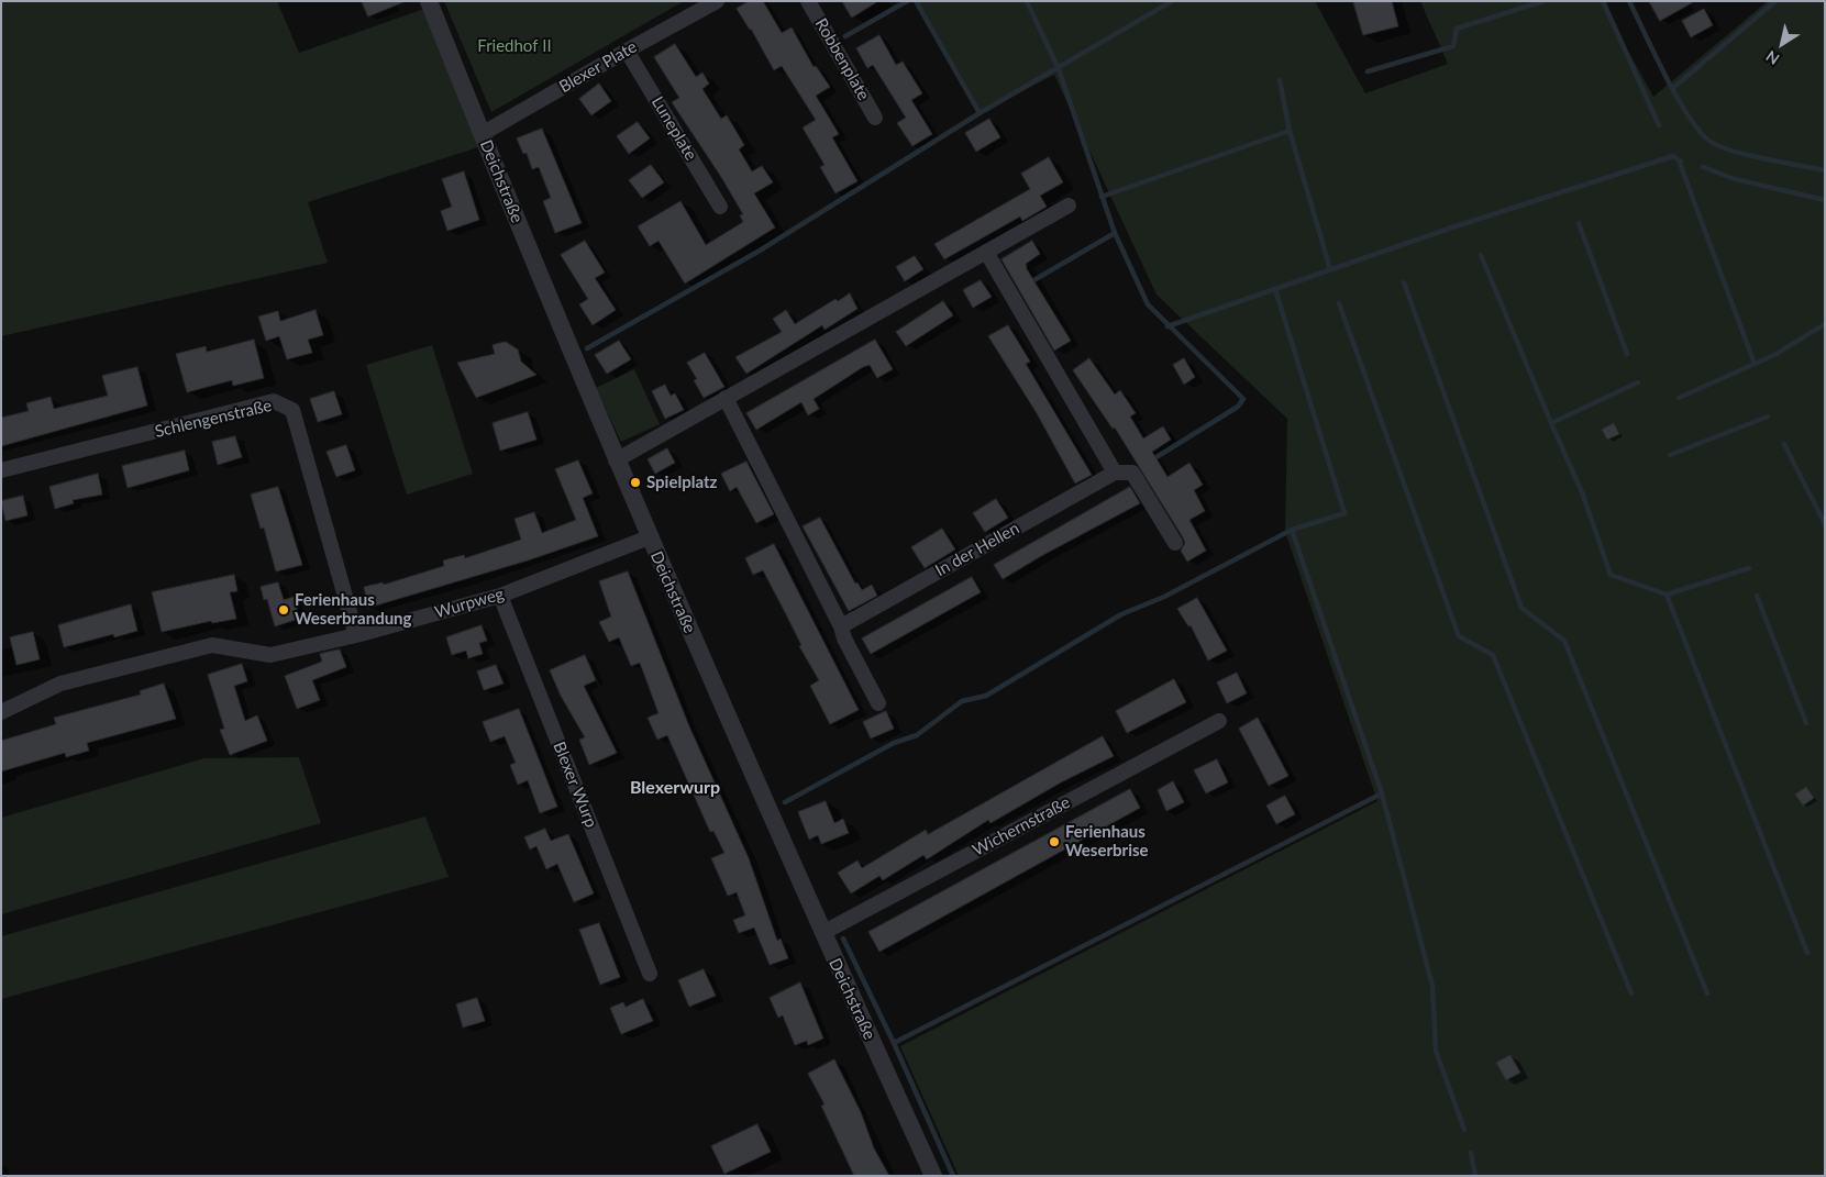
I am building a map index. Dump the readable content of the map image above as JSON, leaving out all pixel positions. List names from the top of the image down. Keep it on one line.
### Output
{"streets":{"street":["Robbenplate","Blexer Plate","Luneplate","Deichstraße","Schlengenstraße","In der Hellen","Wurpweg","Blexer Wurp","Wichernstraße"]},"crossings":[["Blexer Plate","Luneplate"],["Blexer Plate","Deichstraße"],["Deichstraße","Wurpweg"],["Deichstraße","Wichernstraße"],["Schlengenstraße","Wurpweg"],["Wurpweg","Blexer Wurp"]],"districts":["Blexerwurp"],"parks":["Friedhof II"],"places":["Spielplatz","Ferienhaus Weserbrandung","Ferienhaus Weserbrise"],"north":"bottom left"}
